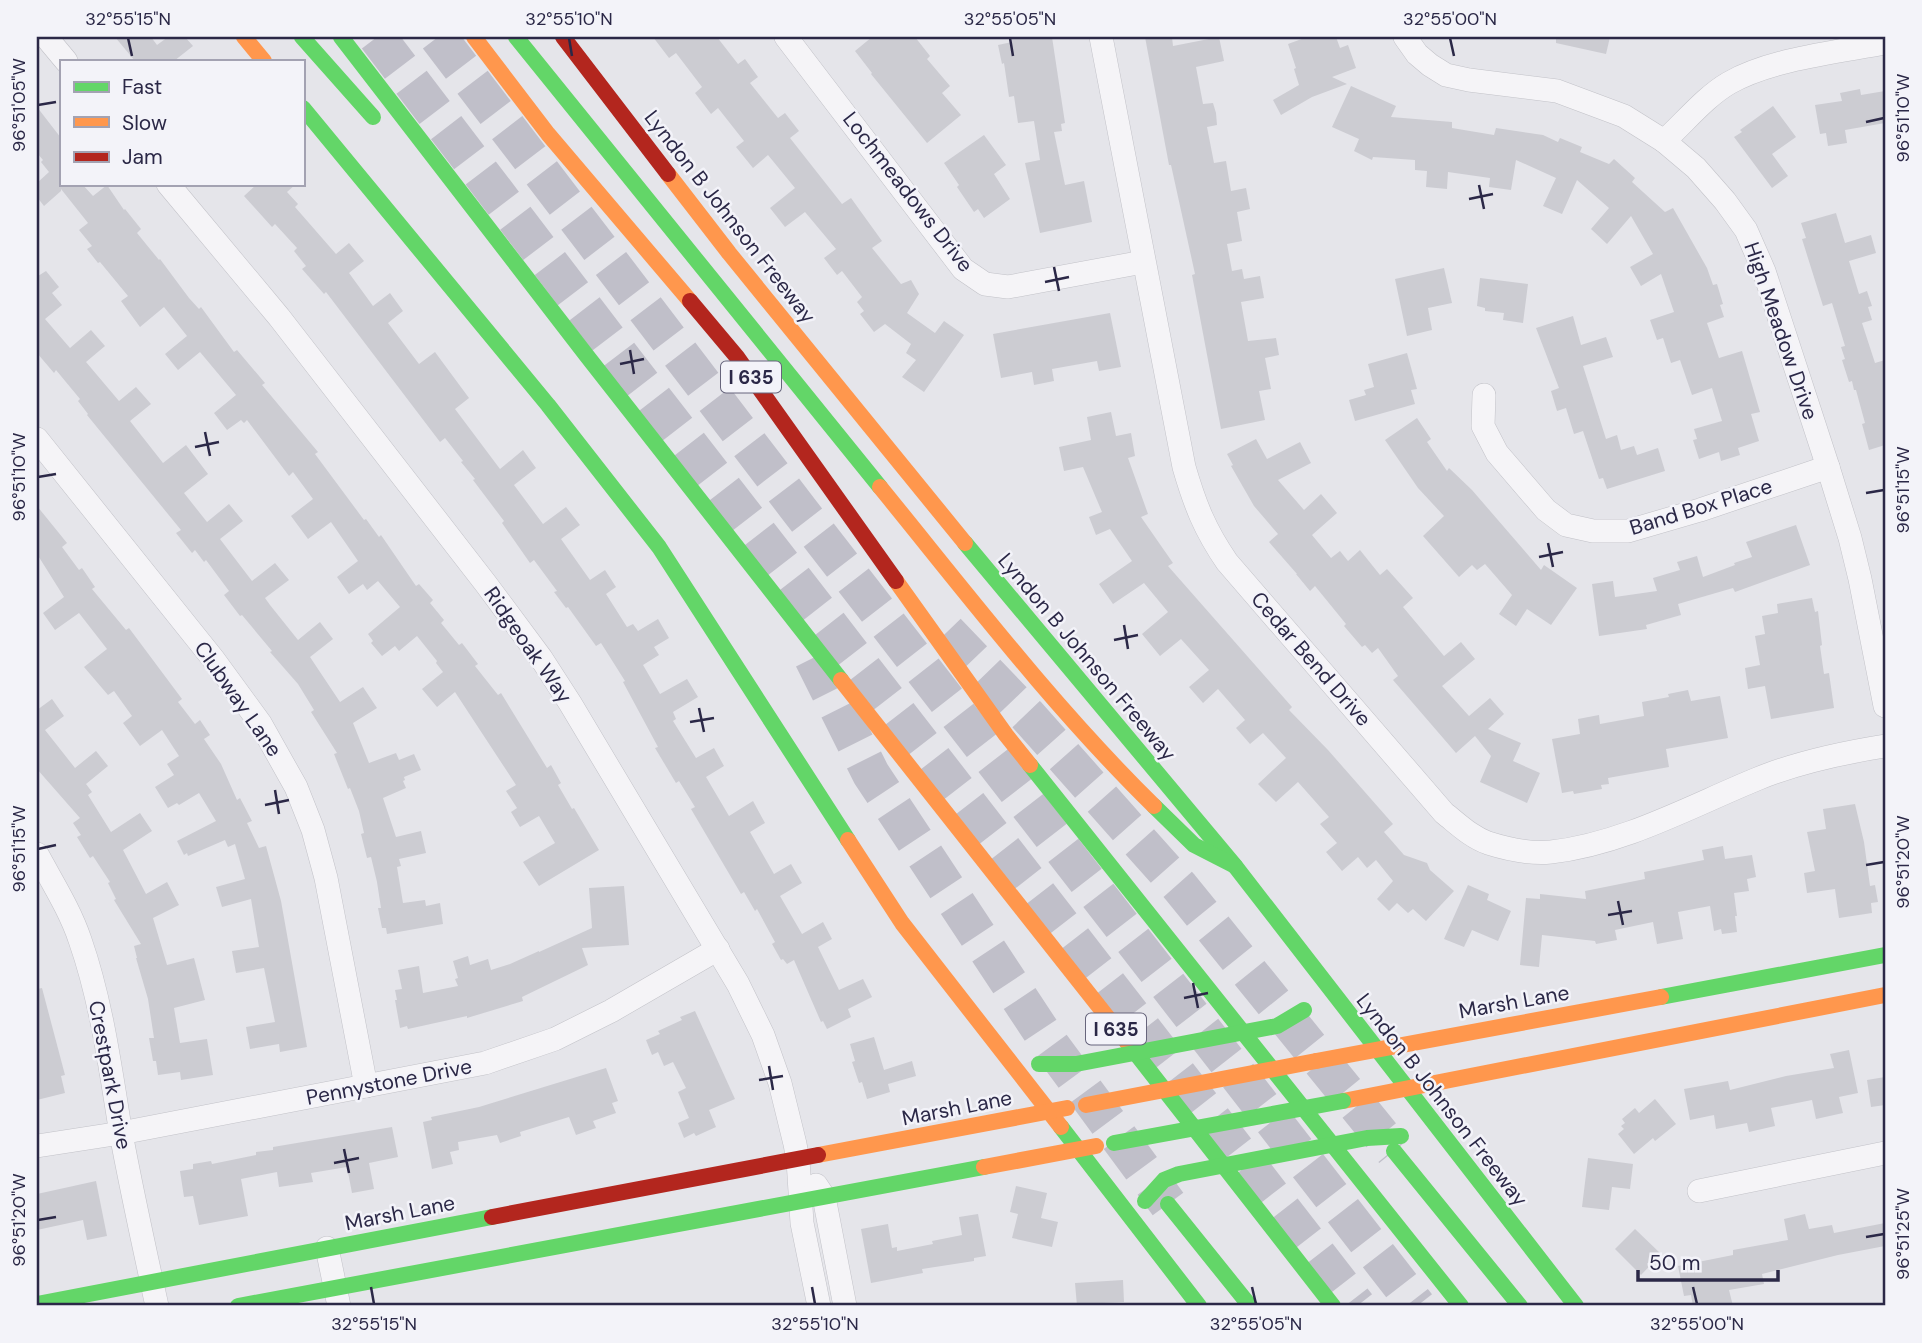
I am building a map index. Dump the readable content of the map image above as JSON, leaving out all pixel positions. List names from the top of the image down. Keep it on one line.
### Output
{"streets":{"main road":["Lyndon B Johnson Freeway","I 635","Marsh Lane"],"street":["Lochmeadows Drive","High Meadow Drive","Band Box Place","Ridgeoak Way","Cedar Bend Drive","Clubway Lane","Crestpark Drive","Pennystone Drive"]},"crossings":[["Lochmeadows Drive","Cedar Bend Drive"],["Lyndon B Johnson Freeway","Marsh Lane"],["High Meadow Drive","Band Box Place"],["Ridgeoak Way","Marsh Lane"],["Ridgeoak Way","Pennystone Drive"],["Clubway Lane","Pennystone Drive"],["Marsh Lane","Crestpark Drive"],["Crestpark Drive","Pennystone Drive"]],"legend":["Fast","Slow","Jam"],"scale_bar":"50 m","coordinates":["32°55'15\"N","32°55'10\"N","32°55'05\"N","32°55'00\"N","96°51'05\"W","96°51'10\"W","96°51'15\"W","96°51'20\"W","96°51'25\"W"]}
